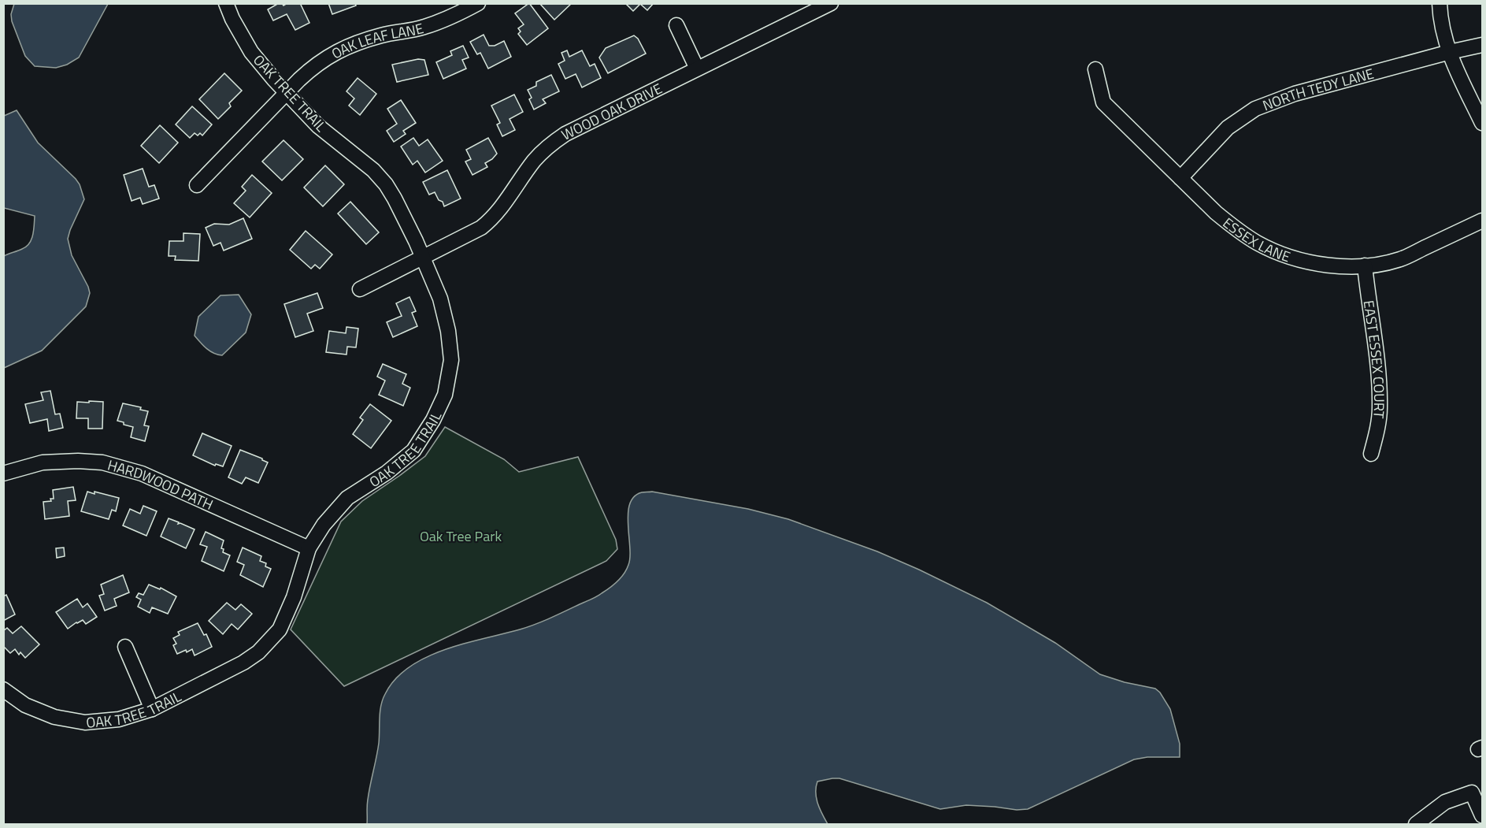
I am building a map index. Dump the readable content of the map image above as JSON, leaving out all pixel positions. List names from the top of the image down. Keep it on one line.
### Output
{"streets":{"street":["OAK LEAF LANE","NORTH TEDY LANE","OAK TREE TRAIL","WOOD OAK DRIVE","ESSEX LANE","EAST ESSEX COURT","HARDWOOD PATH"]},"crossings":[["OAK LEAF LANE","OAK TREE TRAIL"],["NORTH TEDY LANE","ESSEX LANE"],["OAK TREE TRAIL","WOOD OAK DRIVE"],["OAK TREE TRAIL","HARDWOOD PATH"],["ESSEX LANE","EAST ESSEX COURT"]],"parks":["Oak Tree Park"]}
